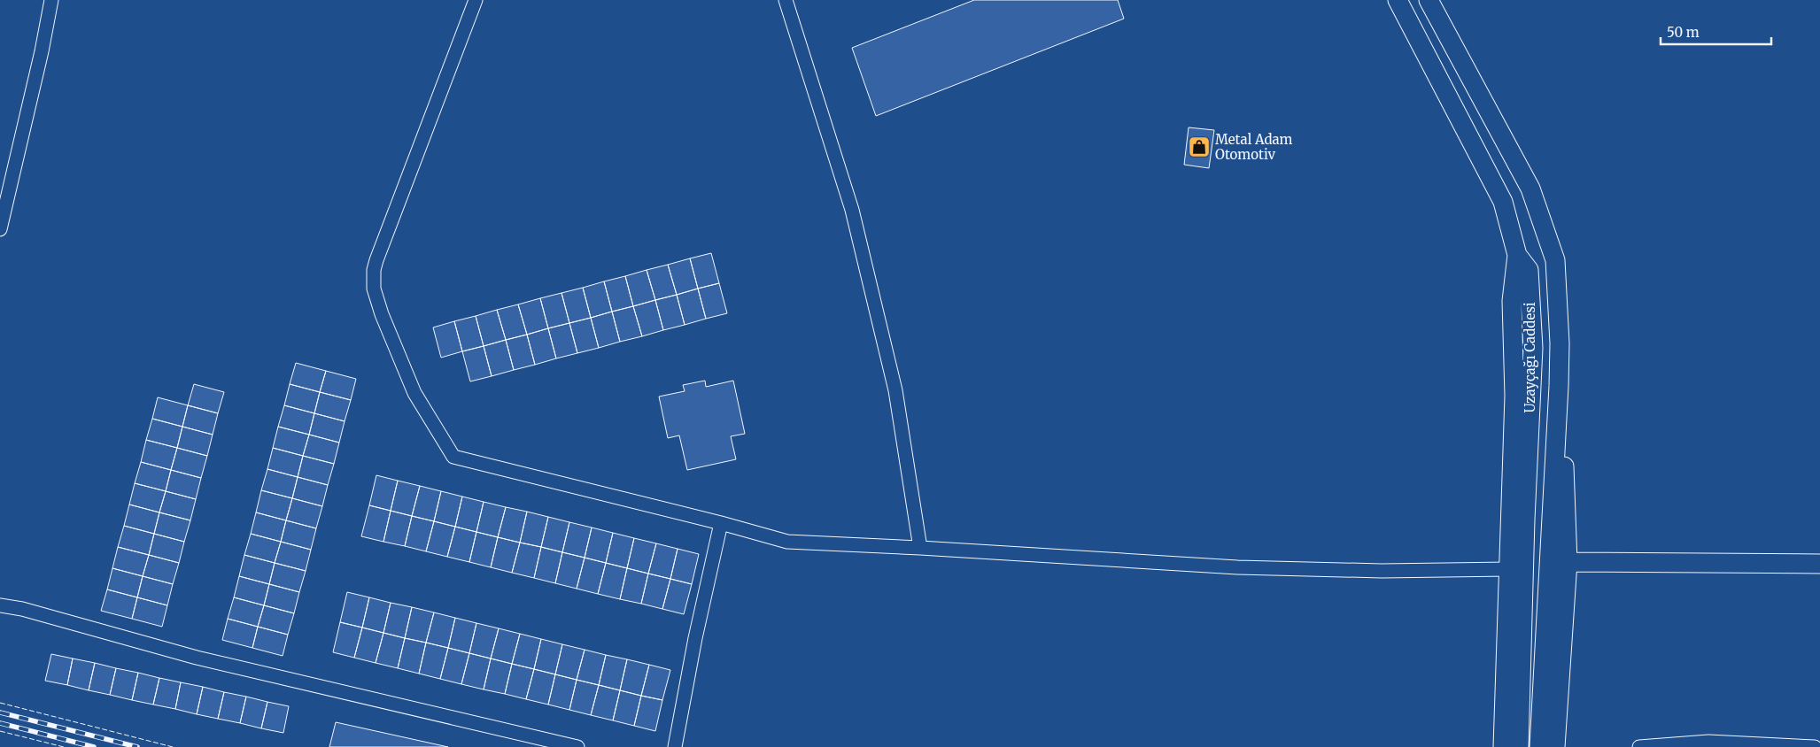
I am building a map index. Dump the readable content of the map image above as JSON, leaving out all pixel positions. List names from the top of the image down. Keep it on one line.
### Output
{"streets":{"main road":["Uzayçağı Caddesi"]},"places":{"shop":["Metal Adam Otomotiv"]},"scale_bar":"50 m"}
